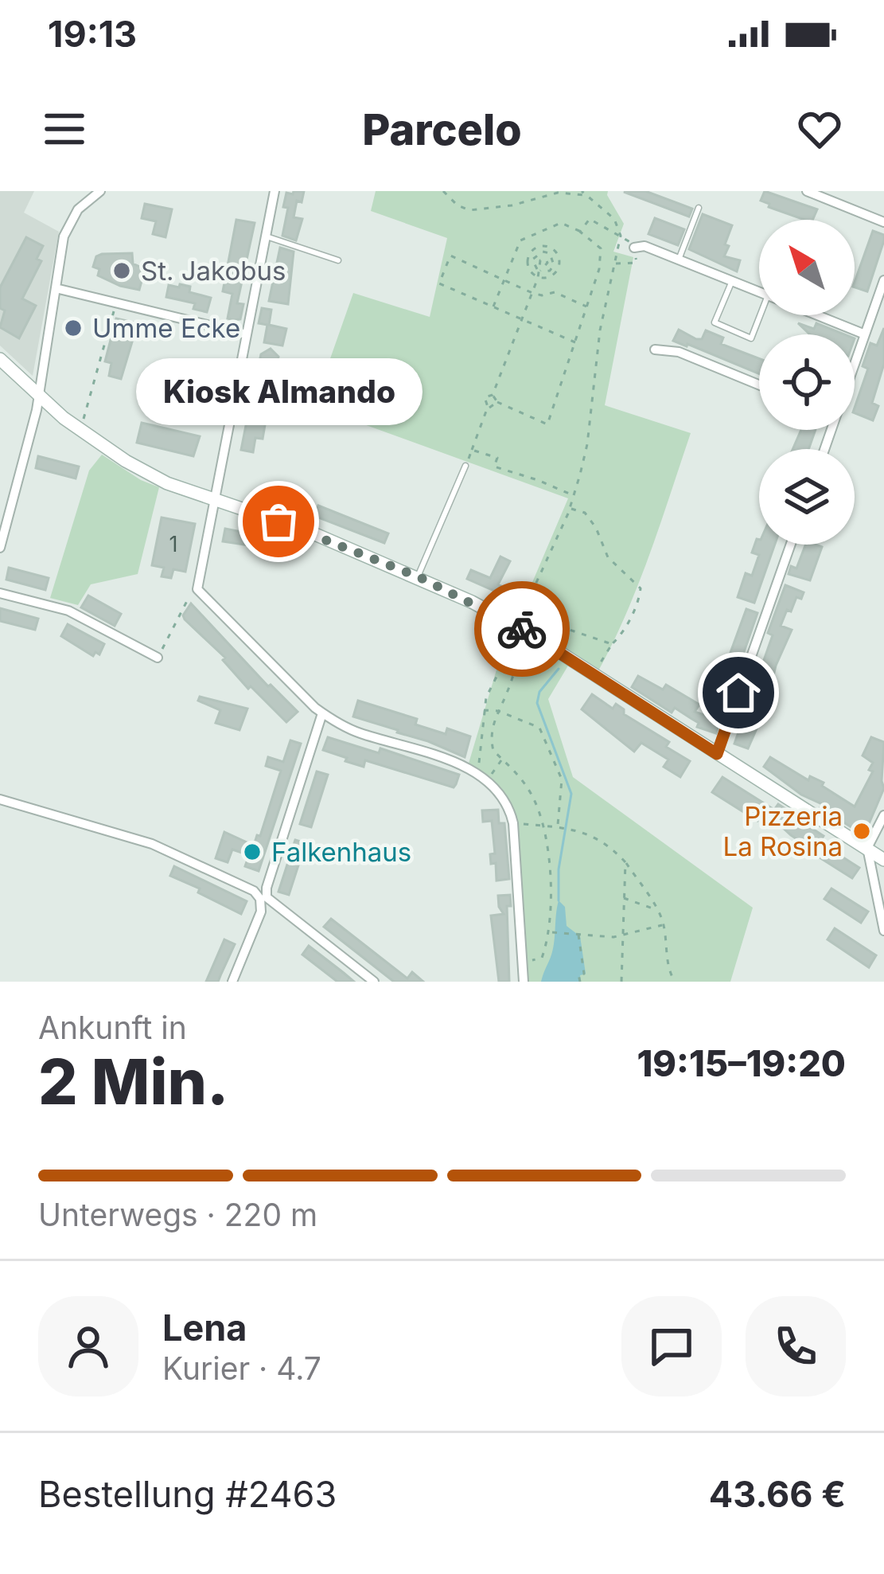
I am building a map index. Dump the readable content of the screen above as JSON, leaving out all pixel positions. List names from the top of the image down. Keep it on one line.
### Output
{"places":["St. Jakobus","Umme Ecke","Kiosk Almando","Pizzeria La Rosina","Falkenhaus"],"house_numbers":["1"],"north":"top left","page":{"status":"19:13","header":"Parcelo","bubble":"Kiosk Almando","heading":["2 Min.","Ankunft in","19:15–19:20"],"panel":["Lena","Kurier · 4.7","Bestellung #2463","43.66 €"],"bar":"Unterwegs · 220 m"}}
